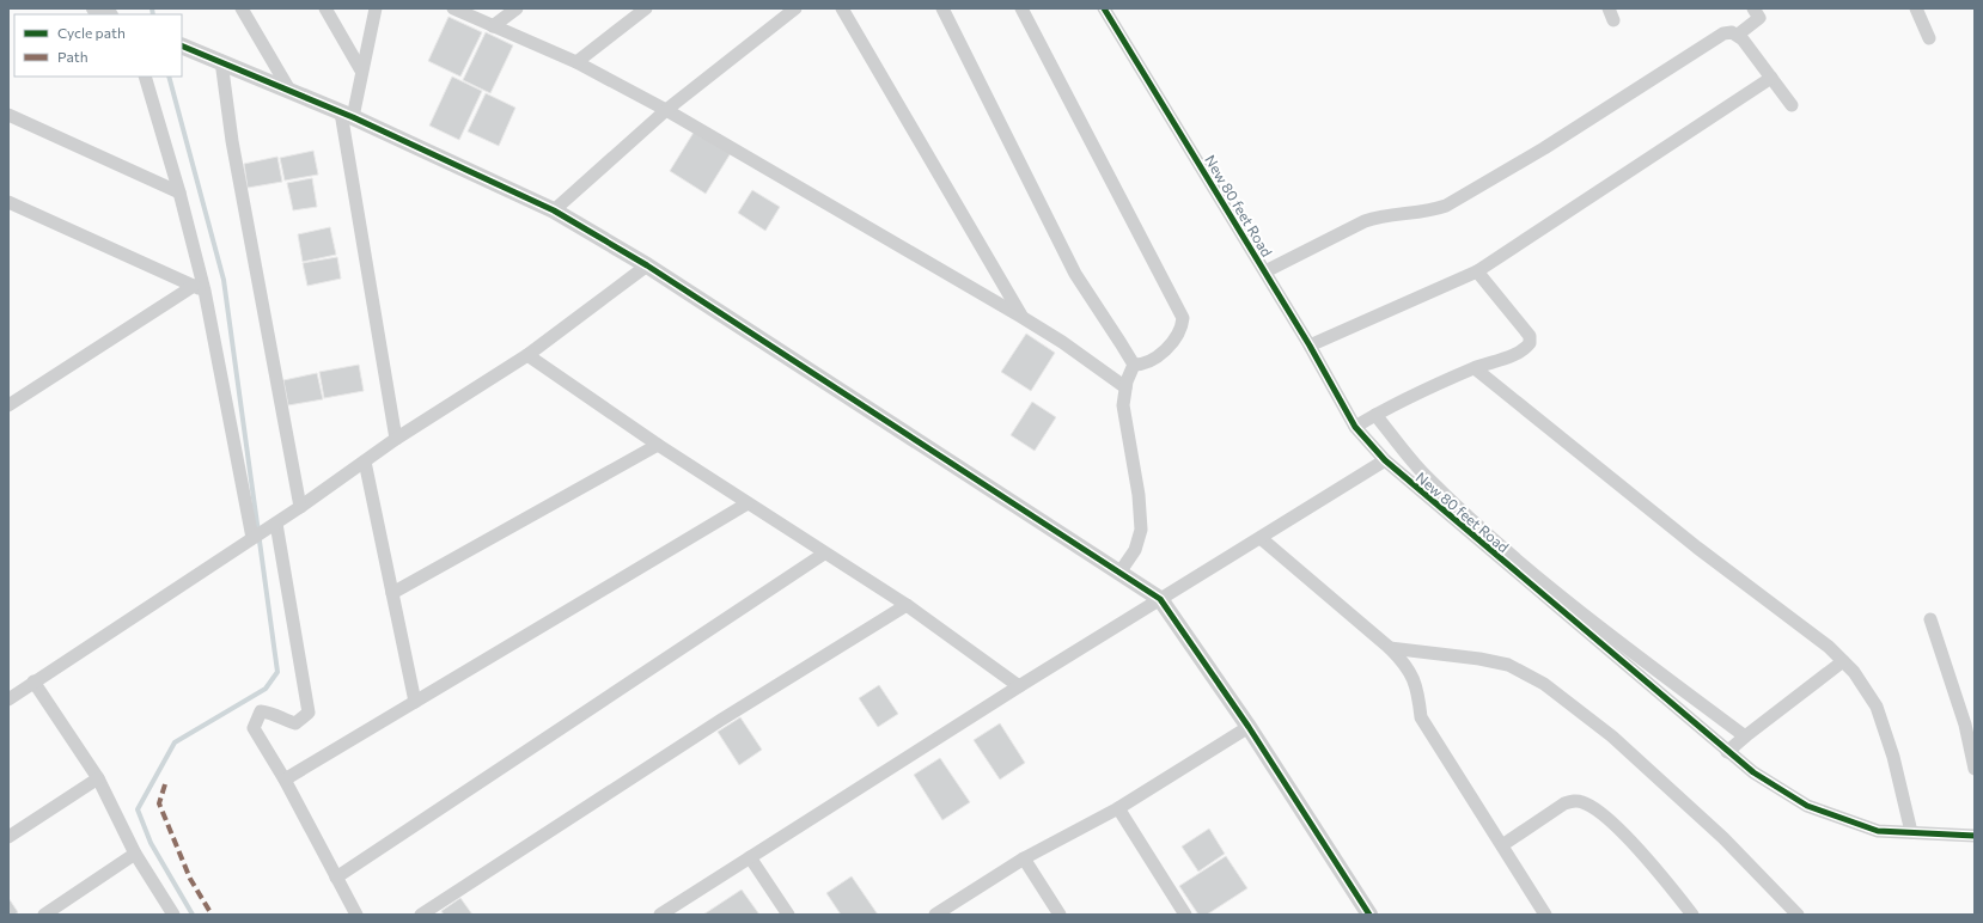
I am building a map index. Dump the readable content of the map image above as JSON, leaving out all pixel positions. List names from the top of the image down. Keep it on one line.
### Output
{"streets":{"street":["New 80 feet Road"]},"legend":["Cycle path","Path"]}
